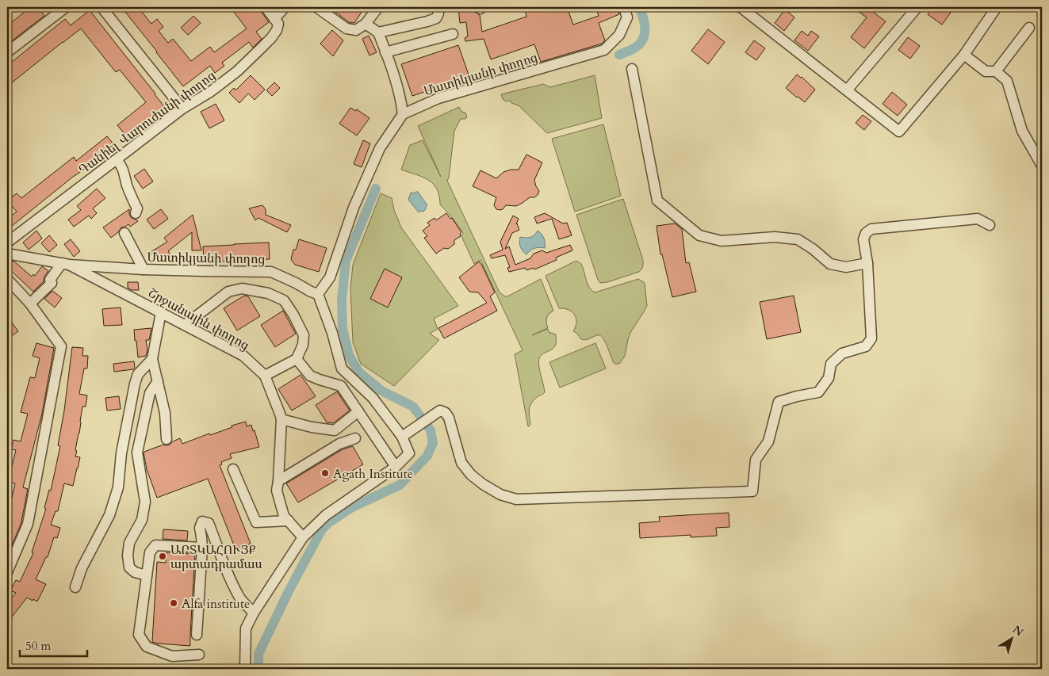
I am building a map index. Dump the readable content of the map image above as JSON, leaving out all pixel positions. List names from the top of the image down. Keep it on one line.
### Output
{"streets":{"street":["Մատիկյանի փողոց","Դանիել Վարուժանի փողոց","Շրջանային փողոց"]},"crossings":[["Մատիկյանի փողոց","Շրջանային փողոց"]],"places":["Agath Institute","ԱՐՏԿԱՀՈՒՅՔ արտադրամաս","Alfa institute"],"scale_bar":"50 m","north":"top right"}
